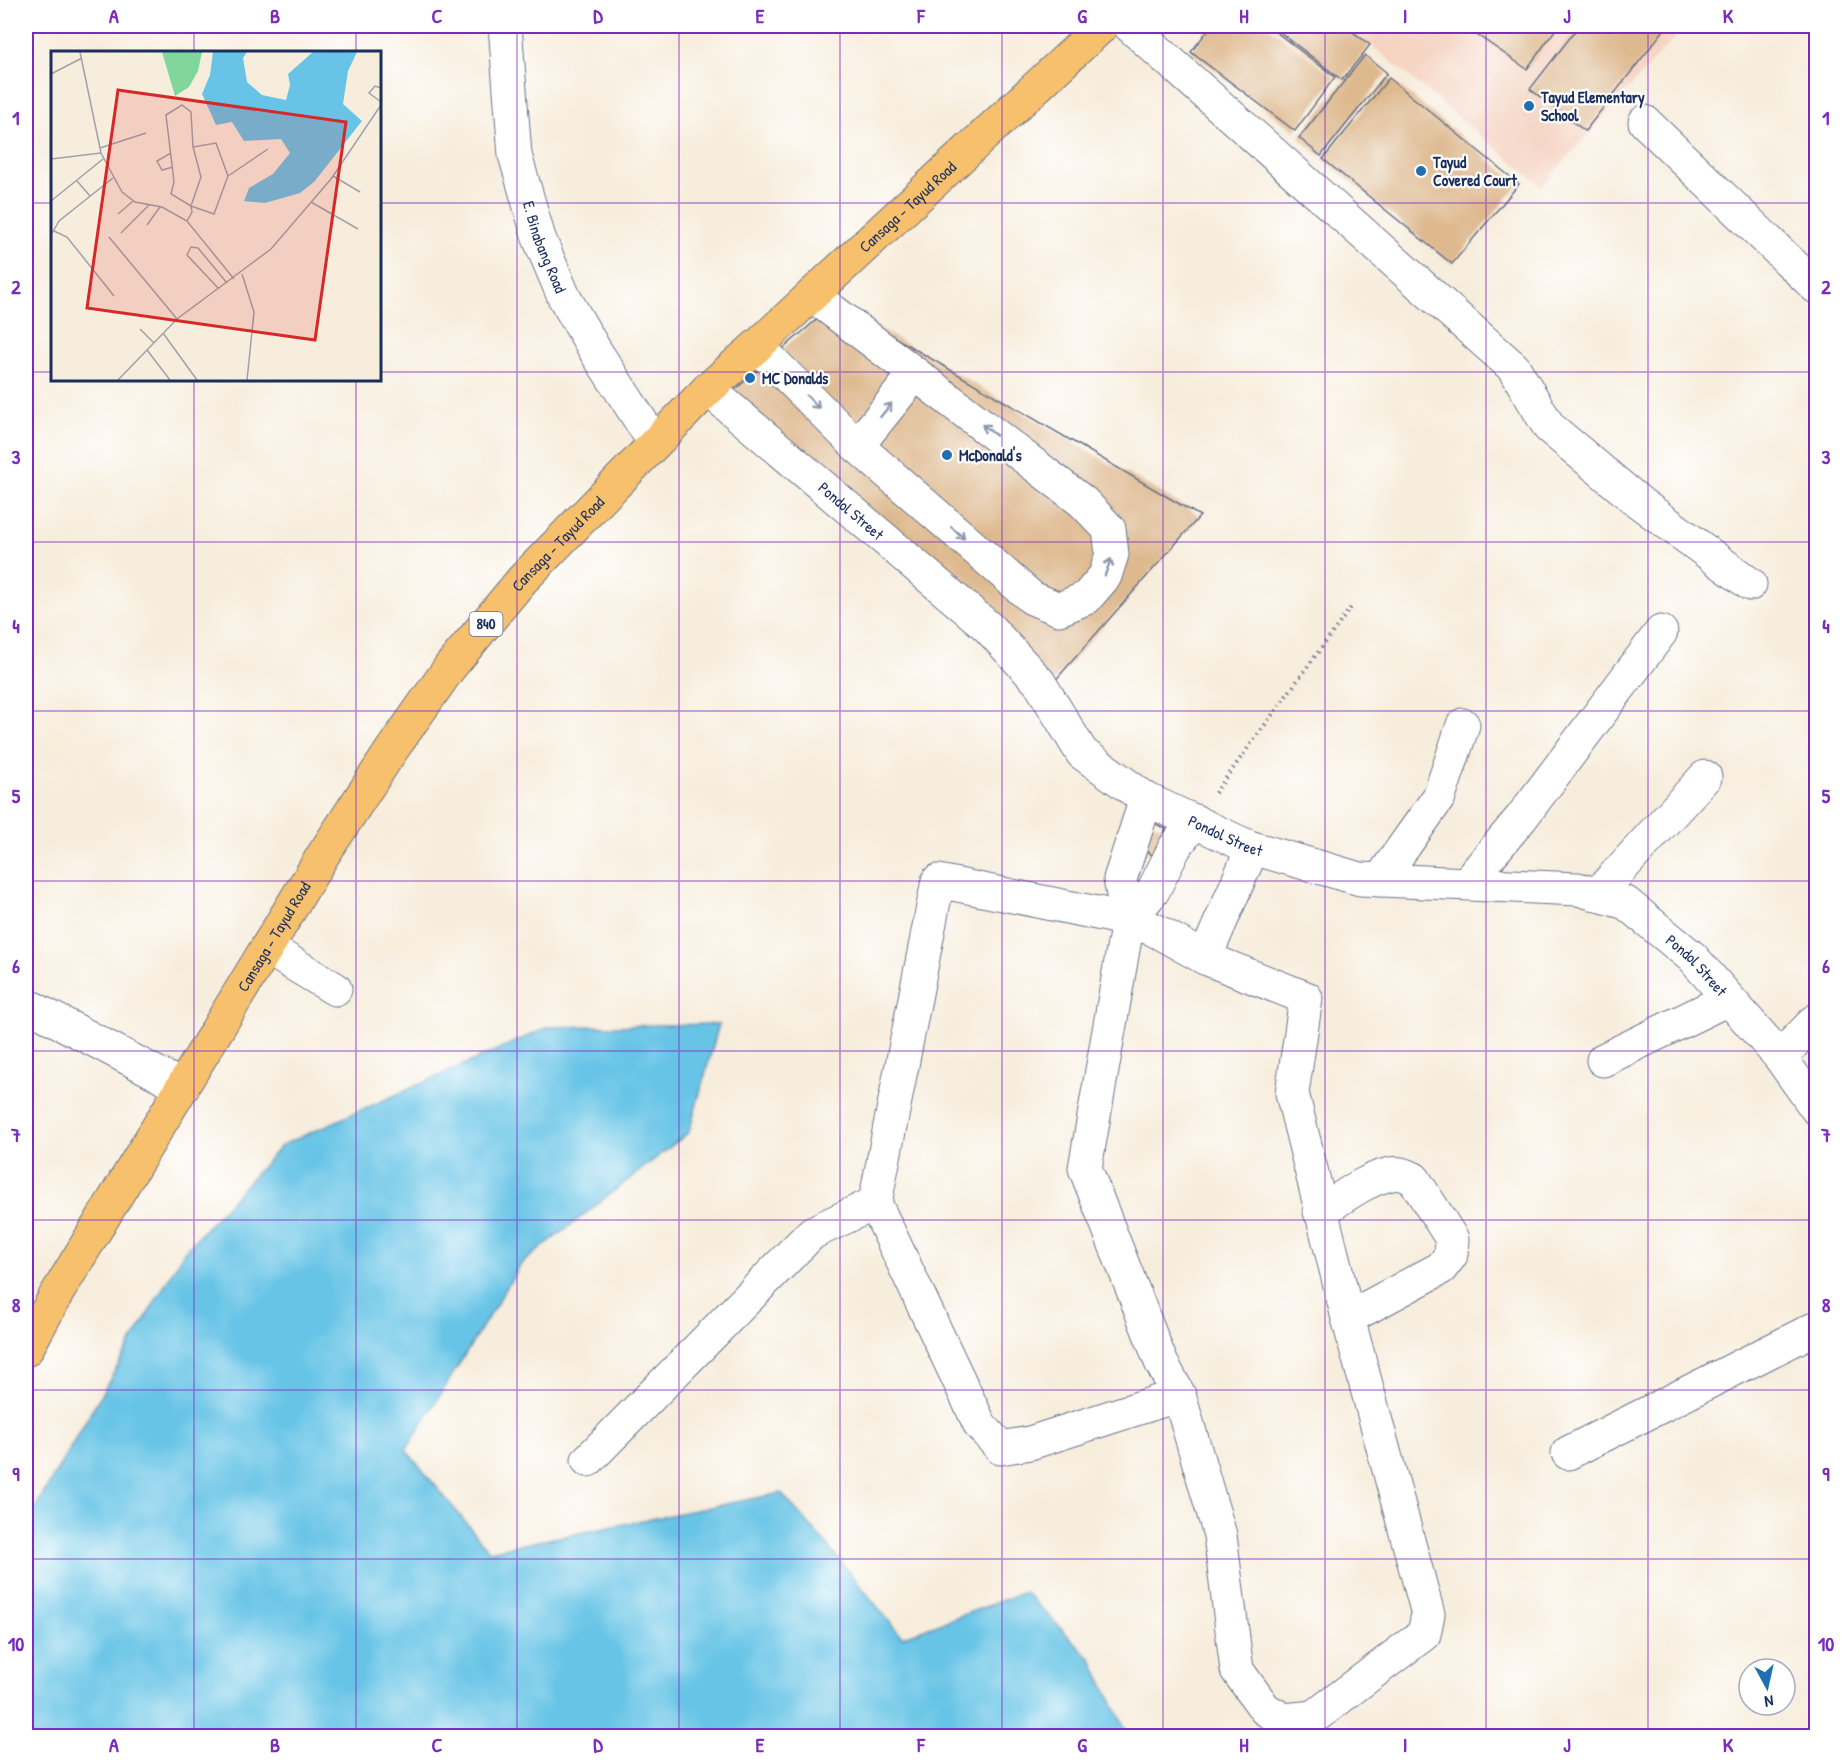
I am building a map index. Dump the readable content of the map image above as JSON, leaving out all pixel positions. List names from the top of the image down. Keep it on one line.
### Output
{"streets":{"highway":["Cansaga - Tayud Road","840"],"street":["E. Binabang Road","Pondol Street"]},"crossings":[["Cansaga - Tayud Road","E. Binabang Road"],["Cansaga - Tayud Road","Pondol Street"]],"places":["Tayud Elementary School","Tayud Covered Court","MC Donalds","McDonald's"],"north":"bottom","grid":{"columns":["A","B","C","D","E","F","G","H","I","J","K"],"rows":["1","2","3","4","5","6","7","8","9","10"]}}
